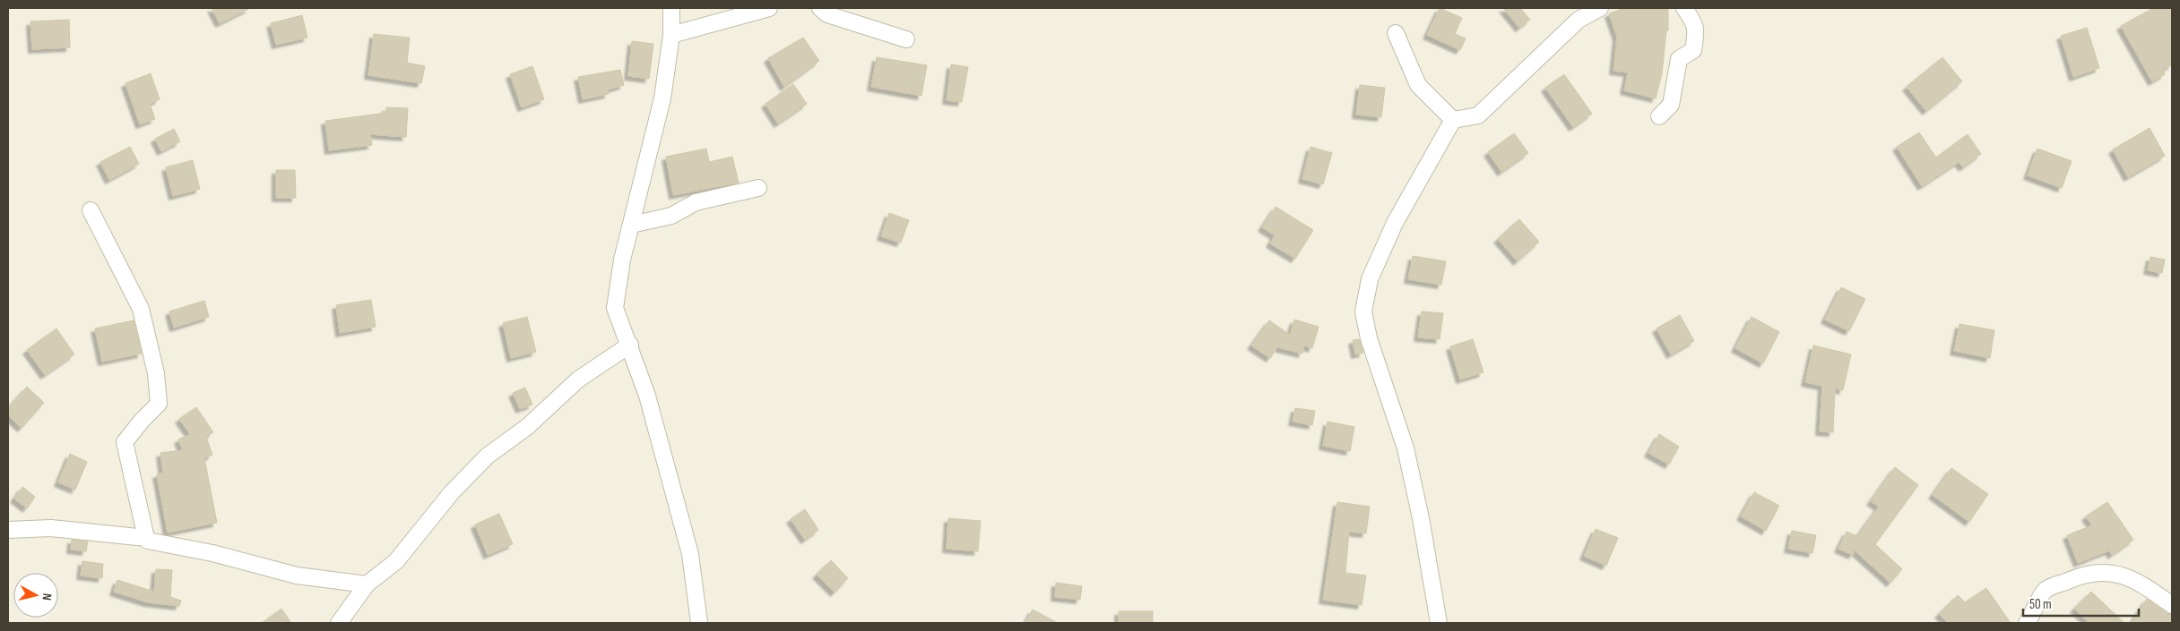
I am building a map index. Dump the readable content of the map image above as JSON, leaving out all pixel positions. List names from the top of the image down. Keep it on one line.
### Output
{"scale_bar":"50 m","north":"right"}
